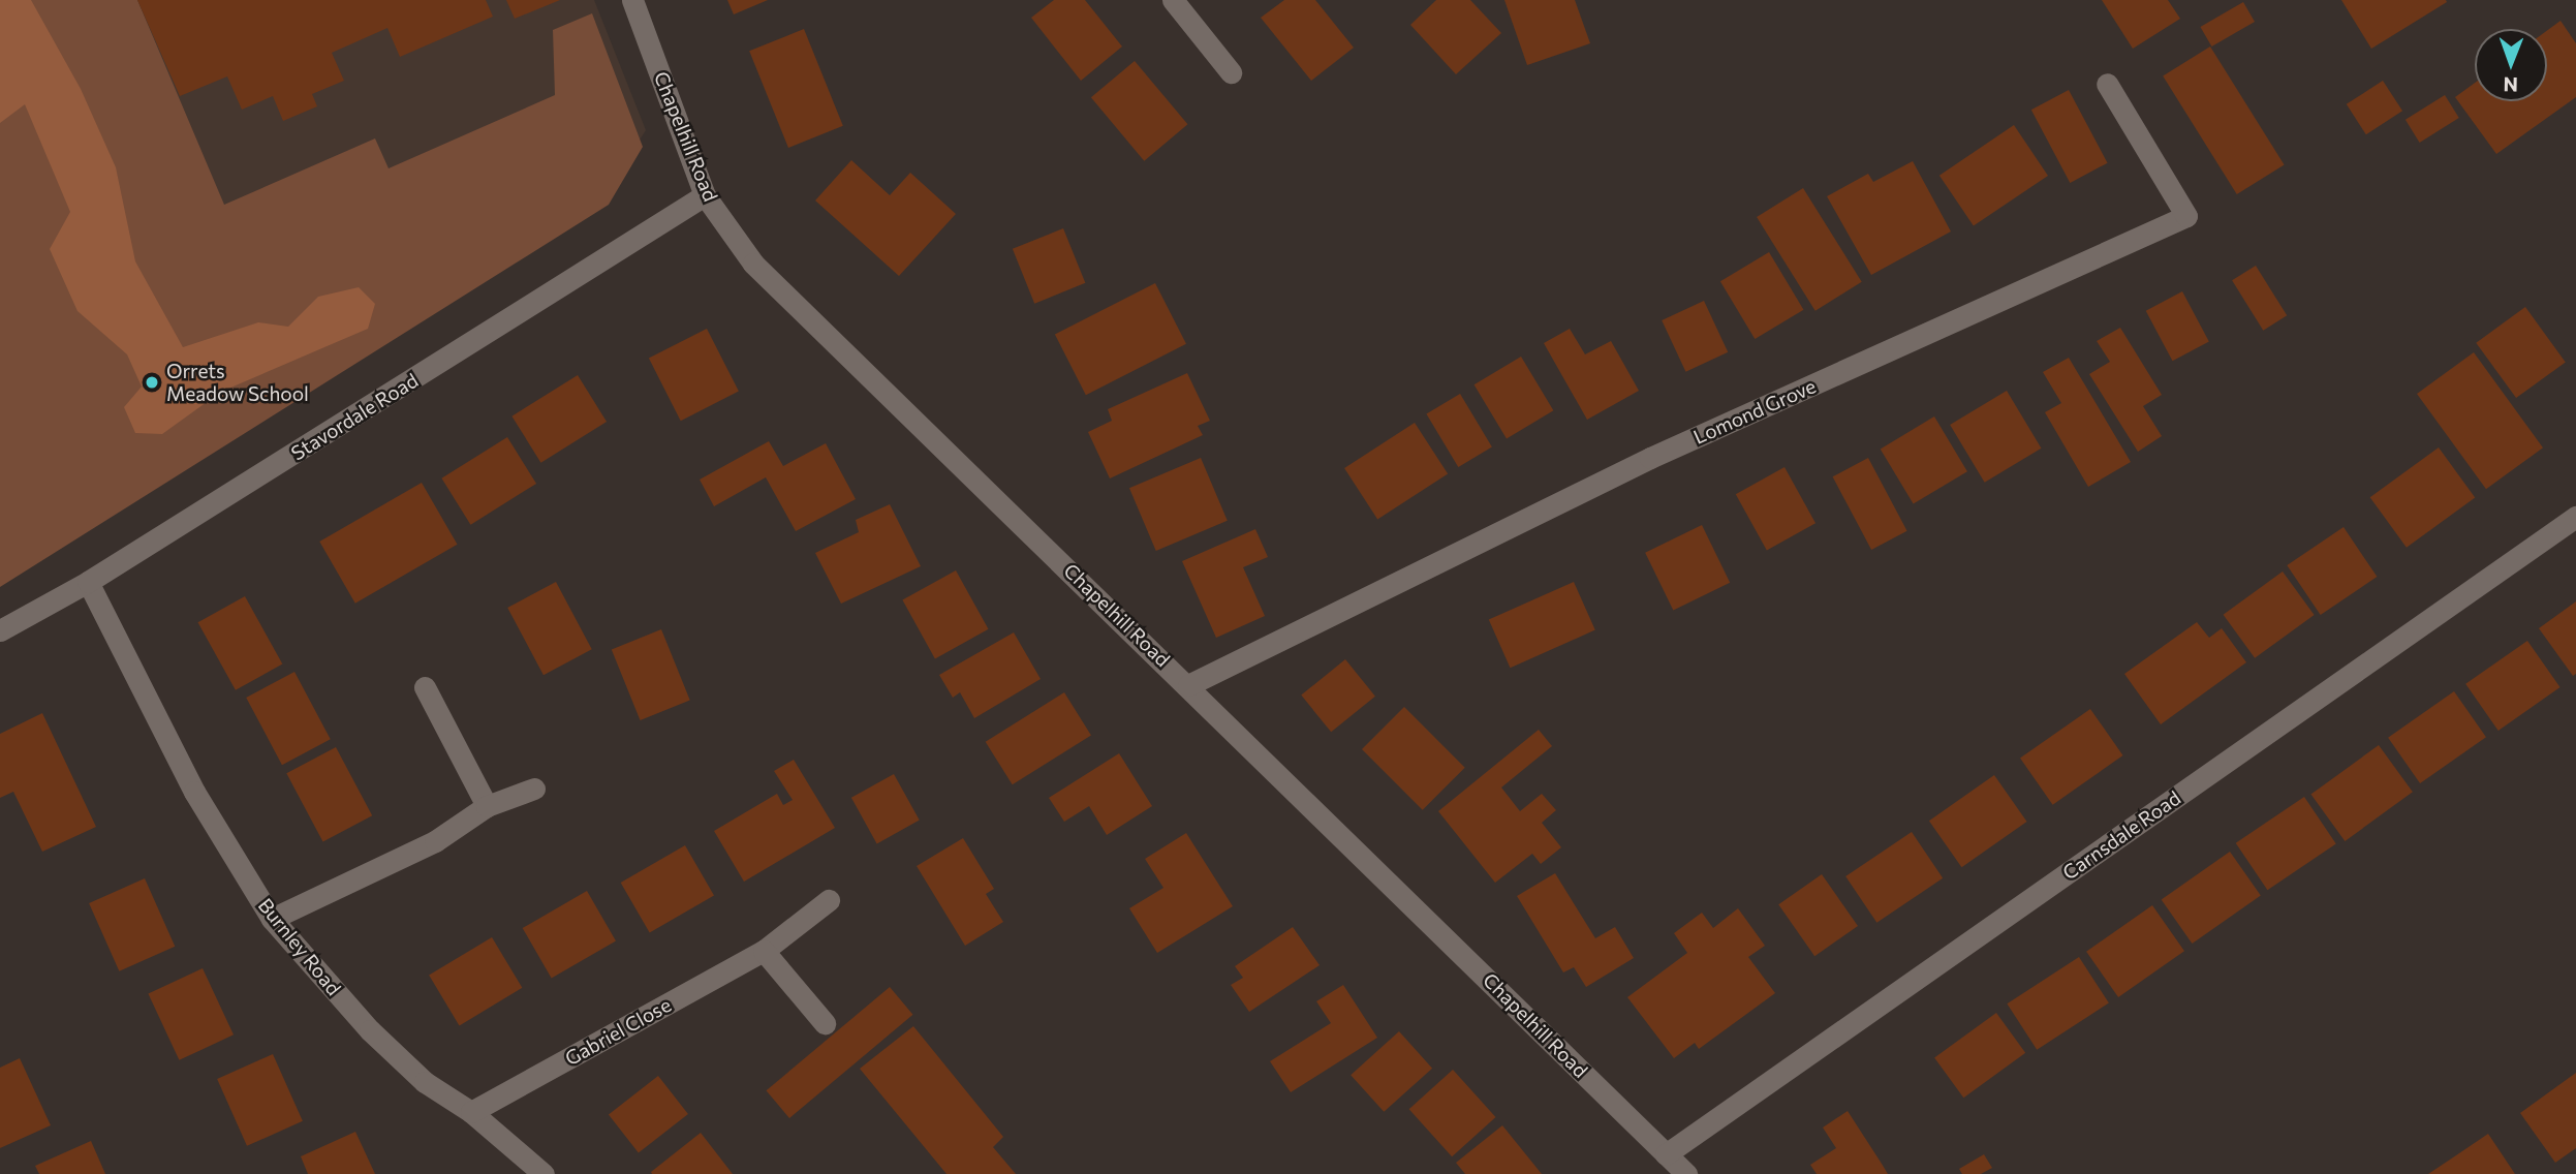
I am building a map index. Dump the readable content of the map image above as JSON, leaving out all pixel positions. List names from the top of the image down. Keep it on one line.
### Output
{"streets":{"street":["Chapelhill Road","Lomond Grove","Stavordale Road","Carnsdale Road","Burnley Road","Gabriel Close"]},"crossings":[["Chapelhill Road","Lomond Grove"],["Chapelhill Road","Stavordale Road"],["Chapelhill Road","Carnsdale Road"],["Stavordale Road","Burnley Road"],["Burnley Road","Gabriel Close"]],"places":["Orrets Meadow School"],"north":"bottom"}
